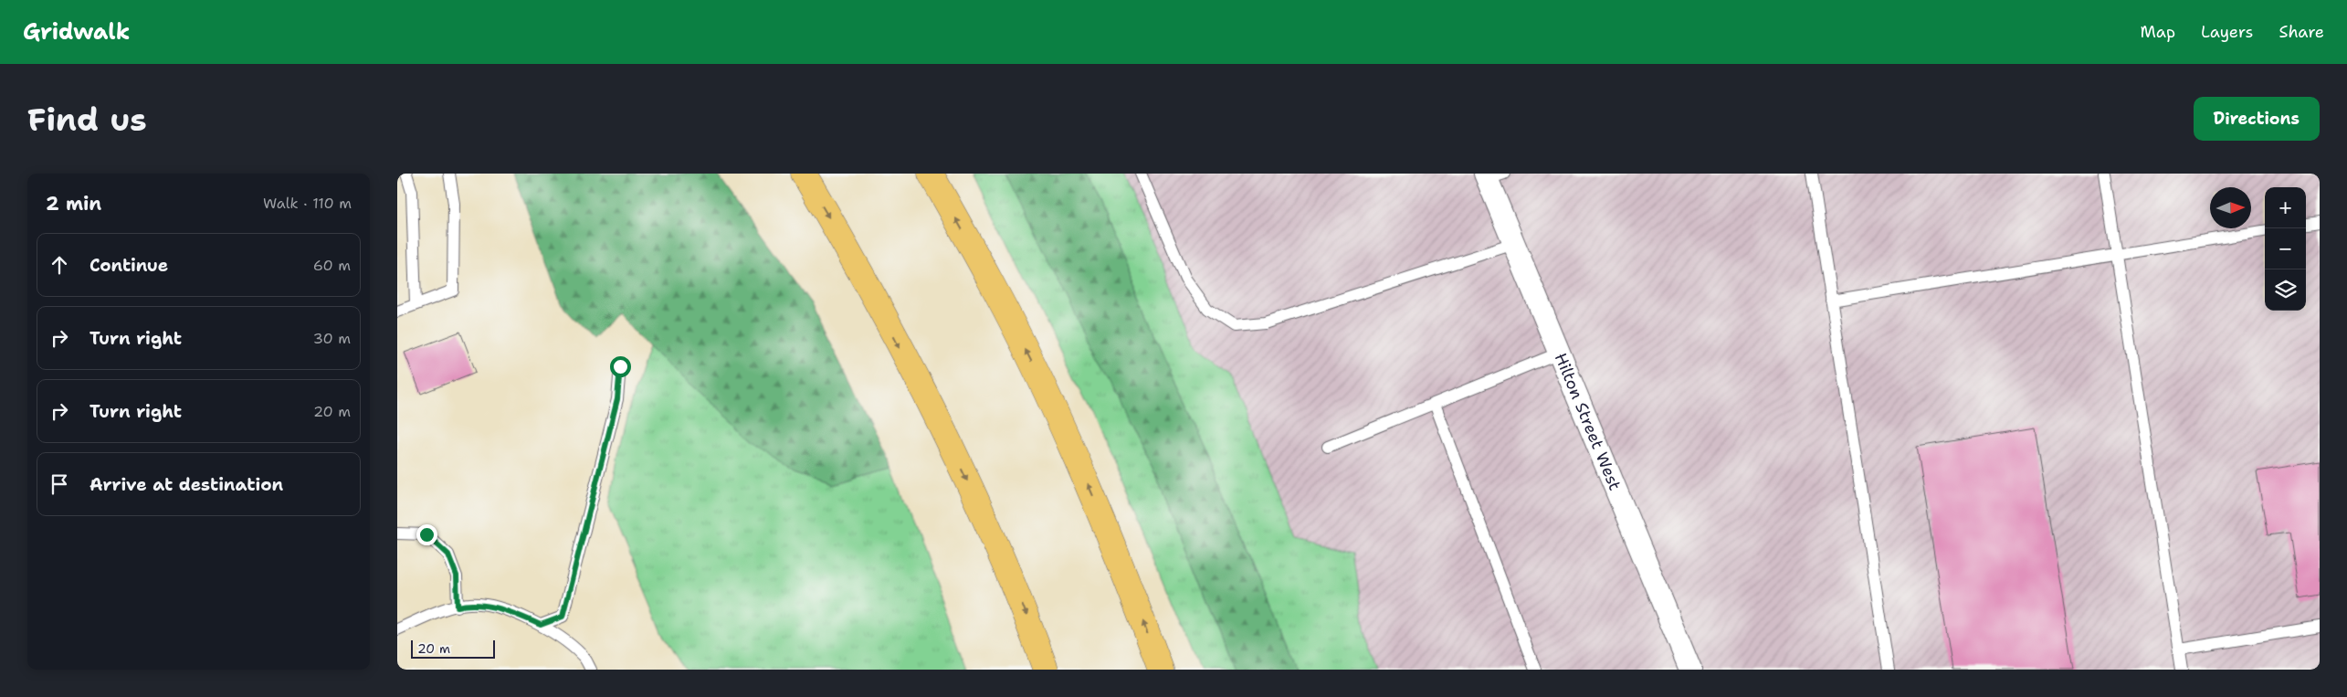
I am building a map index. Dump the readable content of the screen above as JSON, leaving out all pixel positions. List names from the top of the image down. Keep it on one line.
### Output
{"streets":{"street":["Hilton Street West"]},"scale_bar":"20 m","north":"right","page":{"header":"Gridwalk","nav":["Map","Layers","Share"],"buttons":"Directions","title":"Find us","heading":["2 min","Walk · 110 m"],"map_buttons":["+","−"],"list":[["Continue","60 m"],["Turn right","30 m"],["Turn right","20 m"],"Arrive at destination"],"scale":"20 m"}}
